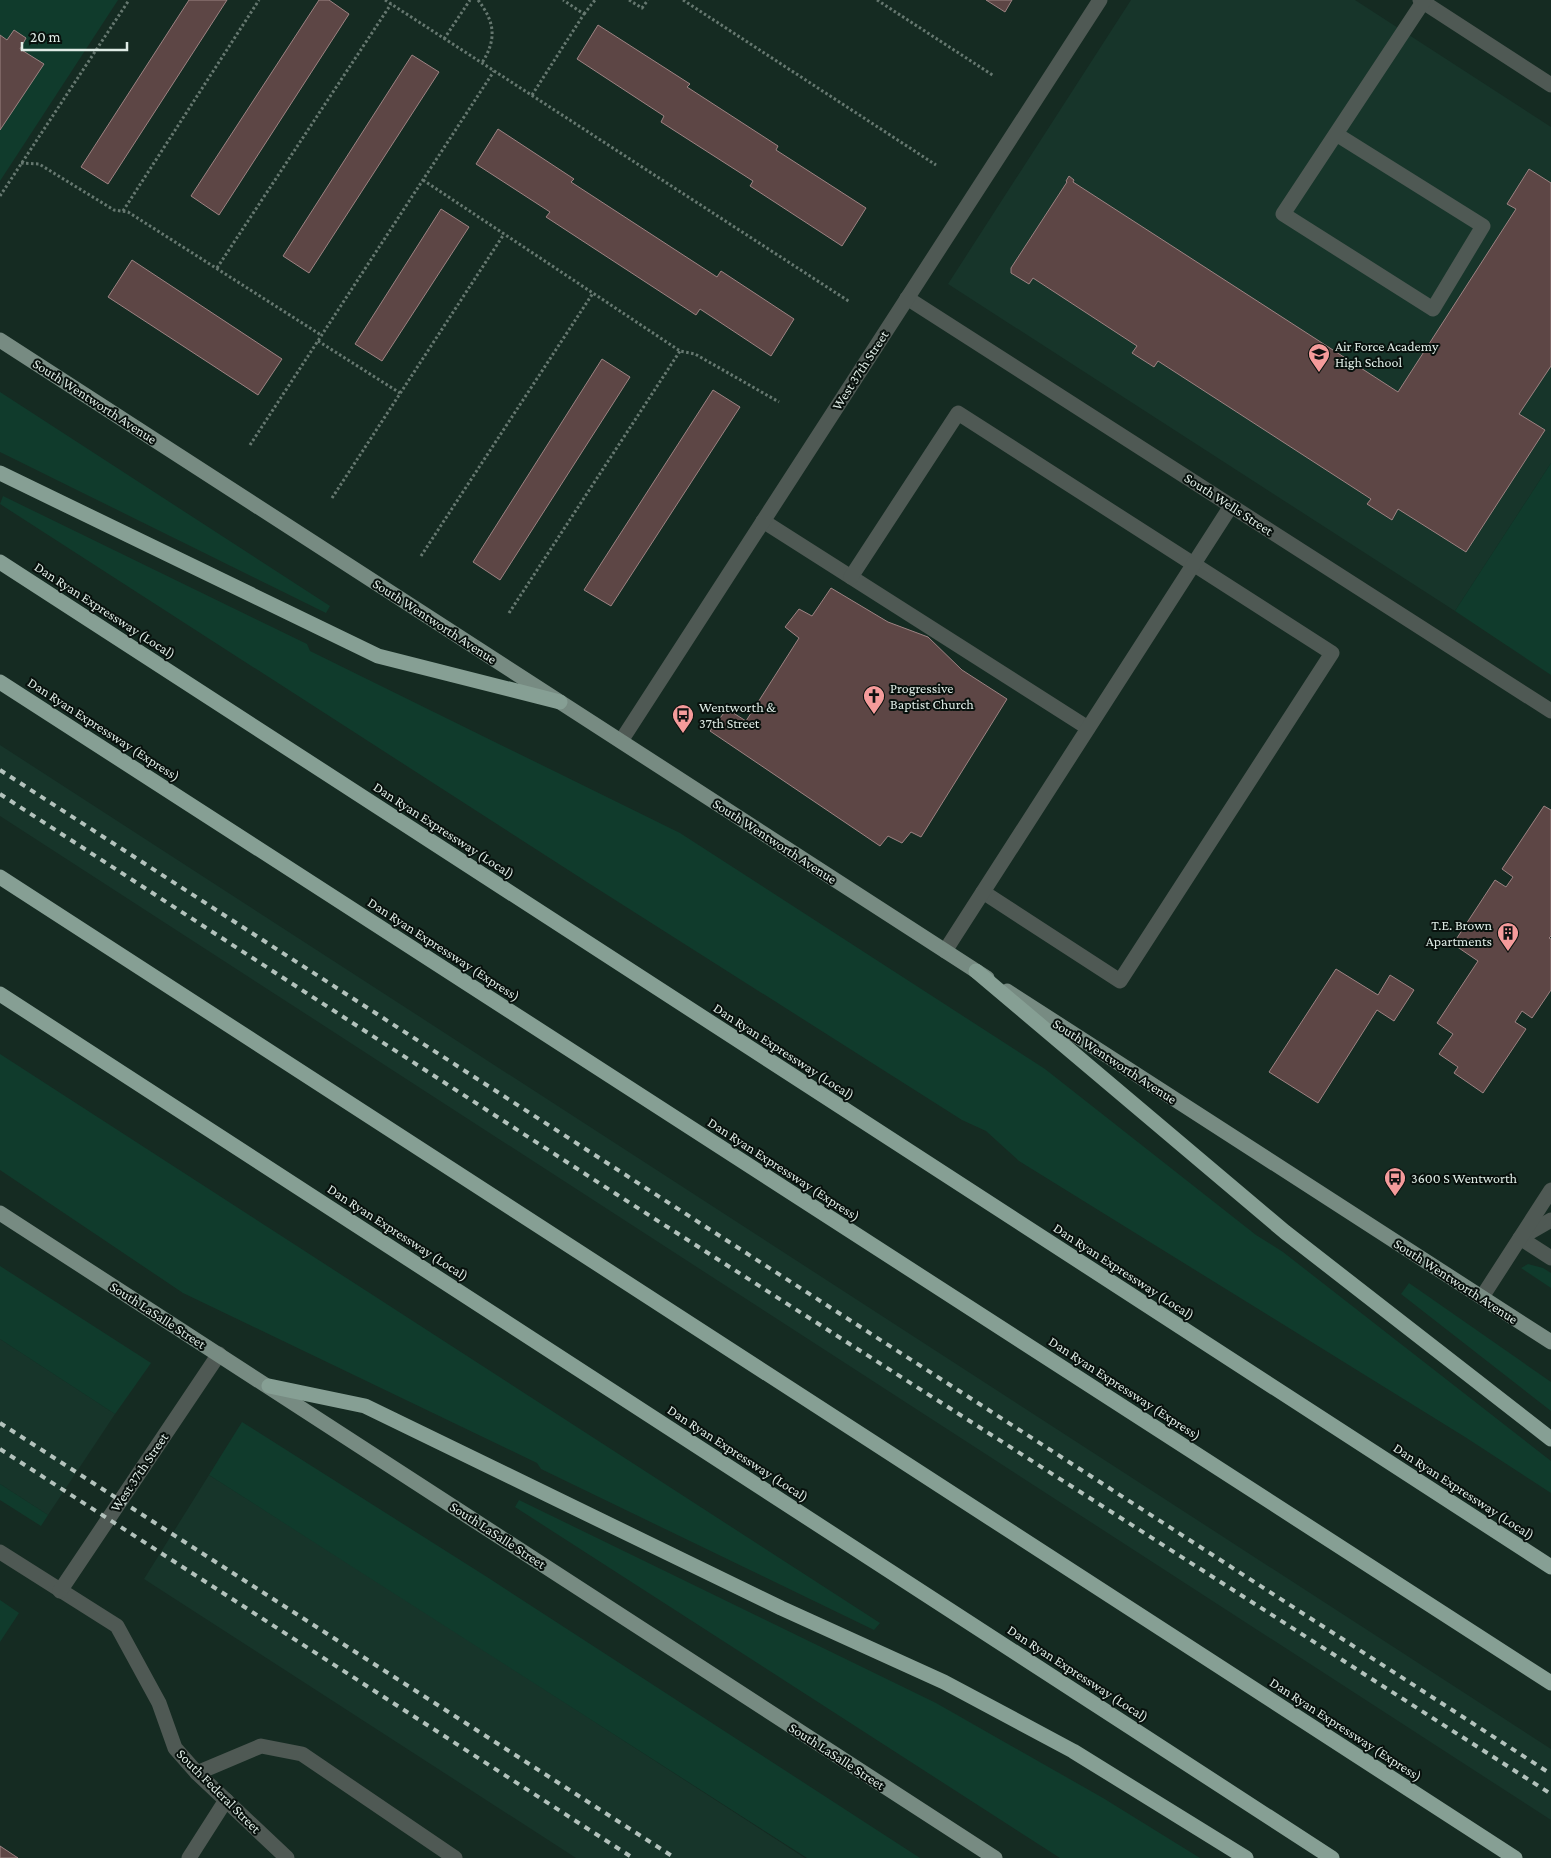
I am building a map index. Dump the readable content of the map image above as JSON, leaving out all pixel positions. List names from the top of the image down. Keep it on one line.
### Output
{"streets":{"highway":["Dan Ryan Expressway (Local)","Dan Ryan Expressway (Express)"],"main road":["South Wentworth Avenue","South LaSalle Street"],"street":["West 37th Street","South Wells Street","South Federal Street"]},"crossings":[["West 37th Street","South Wentworth Avenue"],["West 37th Street","South Wells Street"],["West 37th Street","South LaSalle Street"],["West 37th Street","South Federal Street"]],"places":{"school or university":["Air Force Academy High School"],"church":["Progressive Baptist Church"],"bus stop":["Wentworth & 37th Street","3600 S Wentworth"],"building":["T.E. Brown Apartments"]},"scale_bar":"20 m"}
